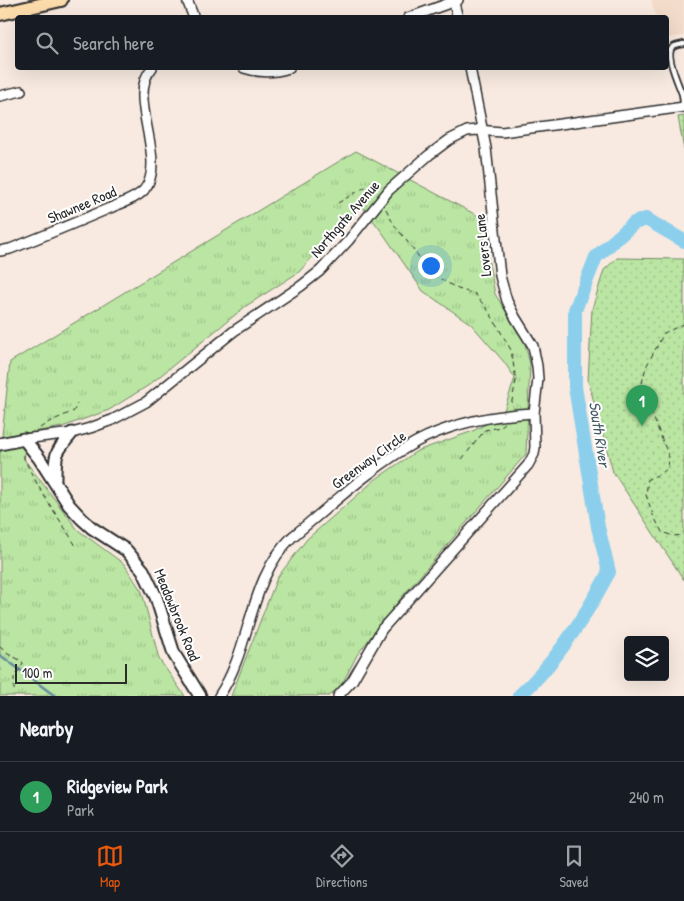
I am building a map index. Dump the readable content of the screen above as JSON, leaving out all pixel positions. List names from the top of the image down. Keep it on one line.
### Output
{"streets":{"street":["Shawnee Road","Northgate Avenue","Lovers Lane","Greenway Circle","Meadowbrook Road"]},"crossings":[["Northgate Avenue","Lovers Lane"],["Northgate Avenue","Meadowbrook Road"],["Lovers Lane","Greenway Circle"]],"water":["South River"],"scale_bar":"100 m","page":{"search":"Search here","pins":"1","scale":"100 m","heading":"Nearby","list":[{"mark":"1","name":"Ridgeview Park","note":"Park","value":"240 m"}],"nav":["Map","Directions","Saved"]}}
